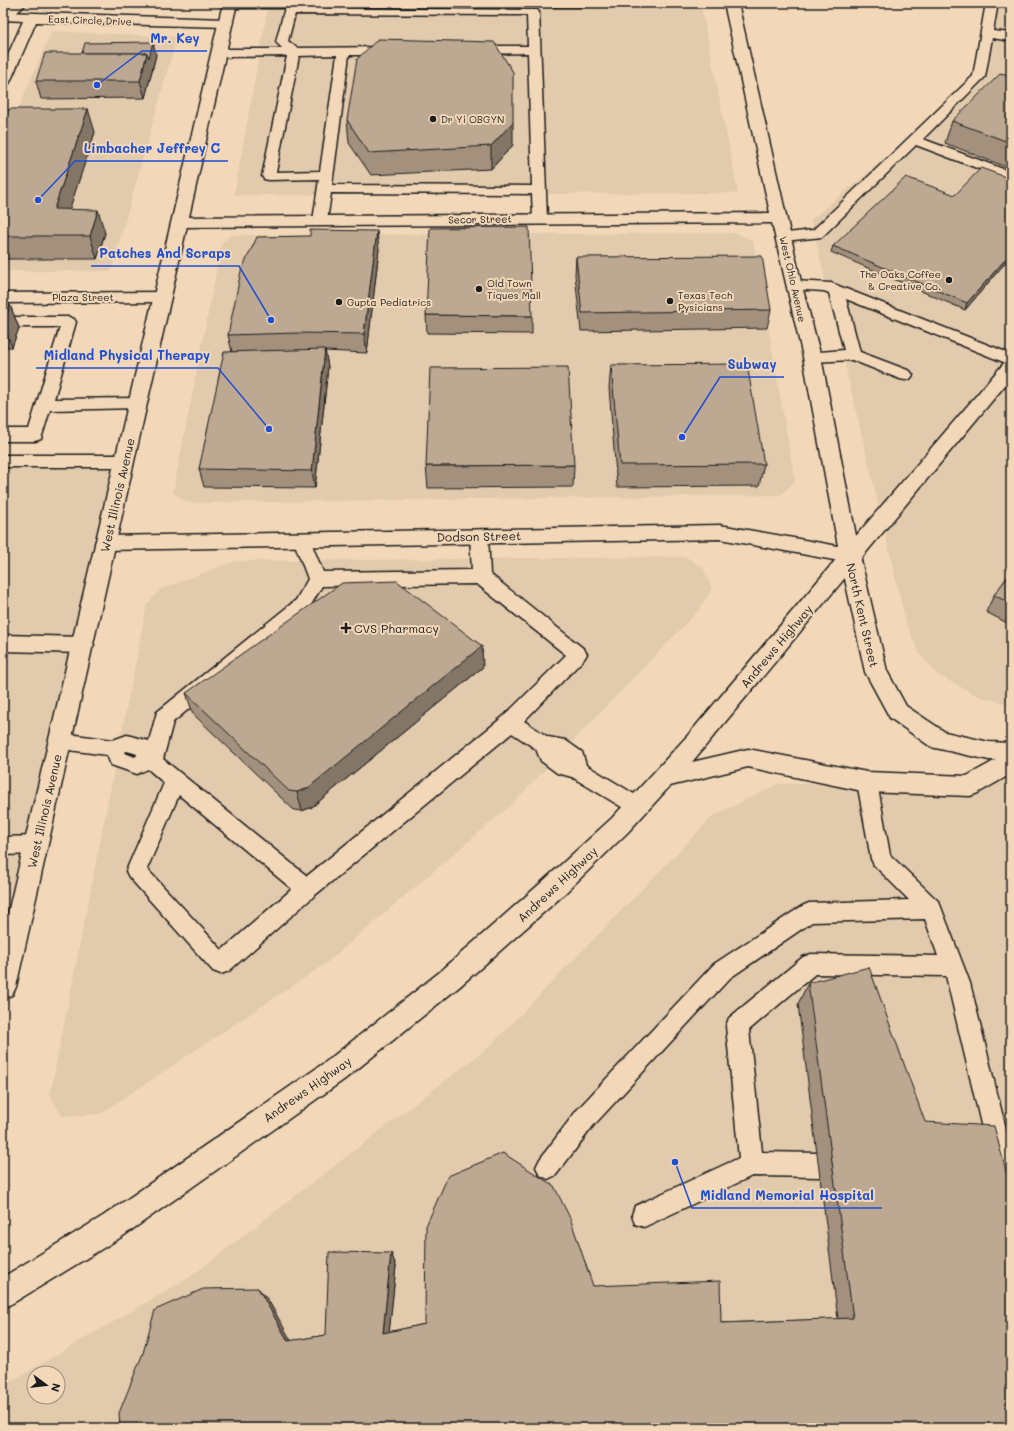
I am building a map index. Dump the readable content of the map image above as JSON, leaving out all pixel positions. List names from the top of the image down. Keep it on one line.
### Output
{"streets":{"main road":["East Circle Drive","Secor Street","West Ohio Avenue","Plaza Street","West Illinois Avenue","Dodson Street","North Kent Street","Andrews Highway"]},"crossings":[["East Circle Drive","West Illinois Avenue"],["Secor Street","West Ohio Avenue"],["Secor Street","West Illinois Avenue"],["West Ohio Avenue","Dodson Street"],["West Ohio Avenue","North Kent Street"],["West Ohio Avenue","Andrews Highway"],["Plaza Street","West Illinois Avenue"],["West Illinois Avenue","Dodson Street"],["Dodson Street","North Kent Street"],["Dodson Street","Andrews Highway"],["North Kent Street","Andrews Highway"]],"places":{"other":["Mr. Key","Dr Yi OBGYN","Limbacher Jeffrey C","The Oaks Coffee & Creative Co.","Old Town Tiques Mall","Texas Tech Pysicians","Gupta Pediatrics","Patches And Scraps","Midland Physical Therapy","Subway","Midland Memorial Hospital"],"health":["CVS Pharmacy"]},"north":"right"}
